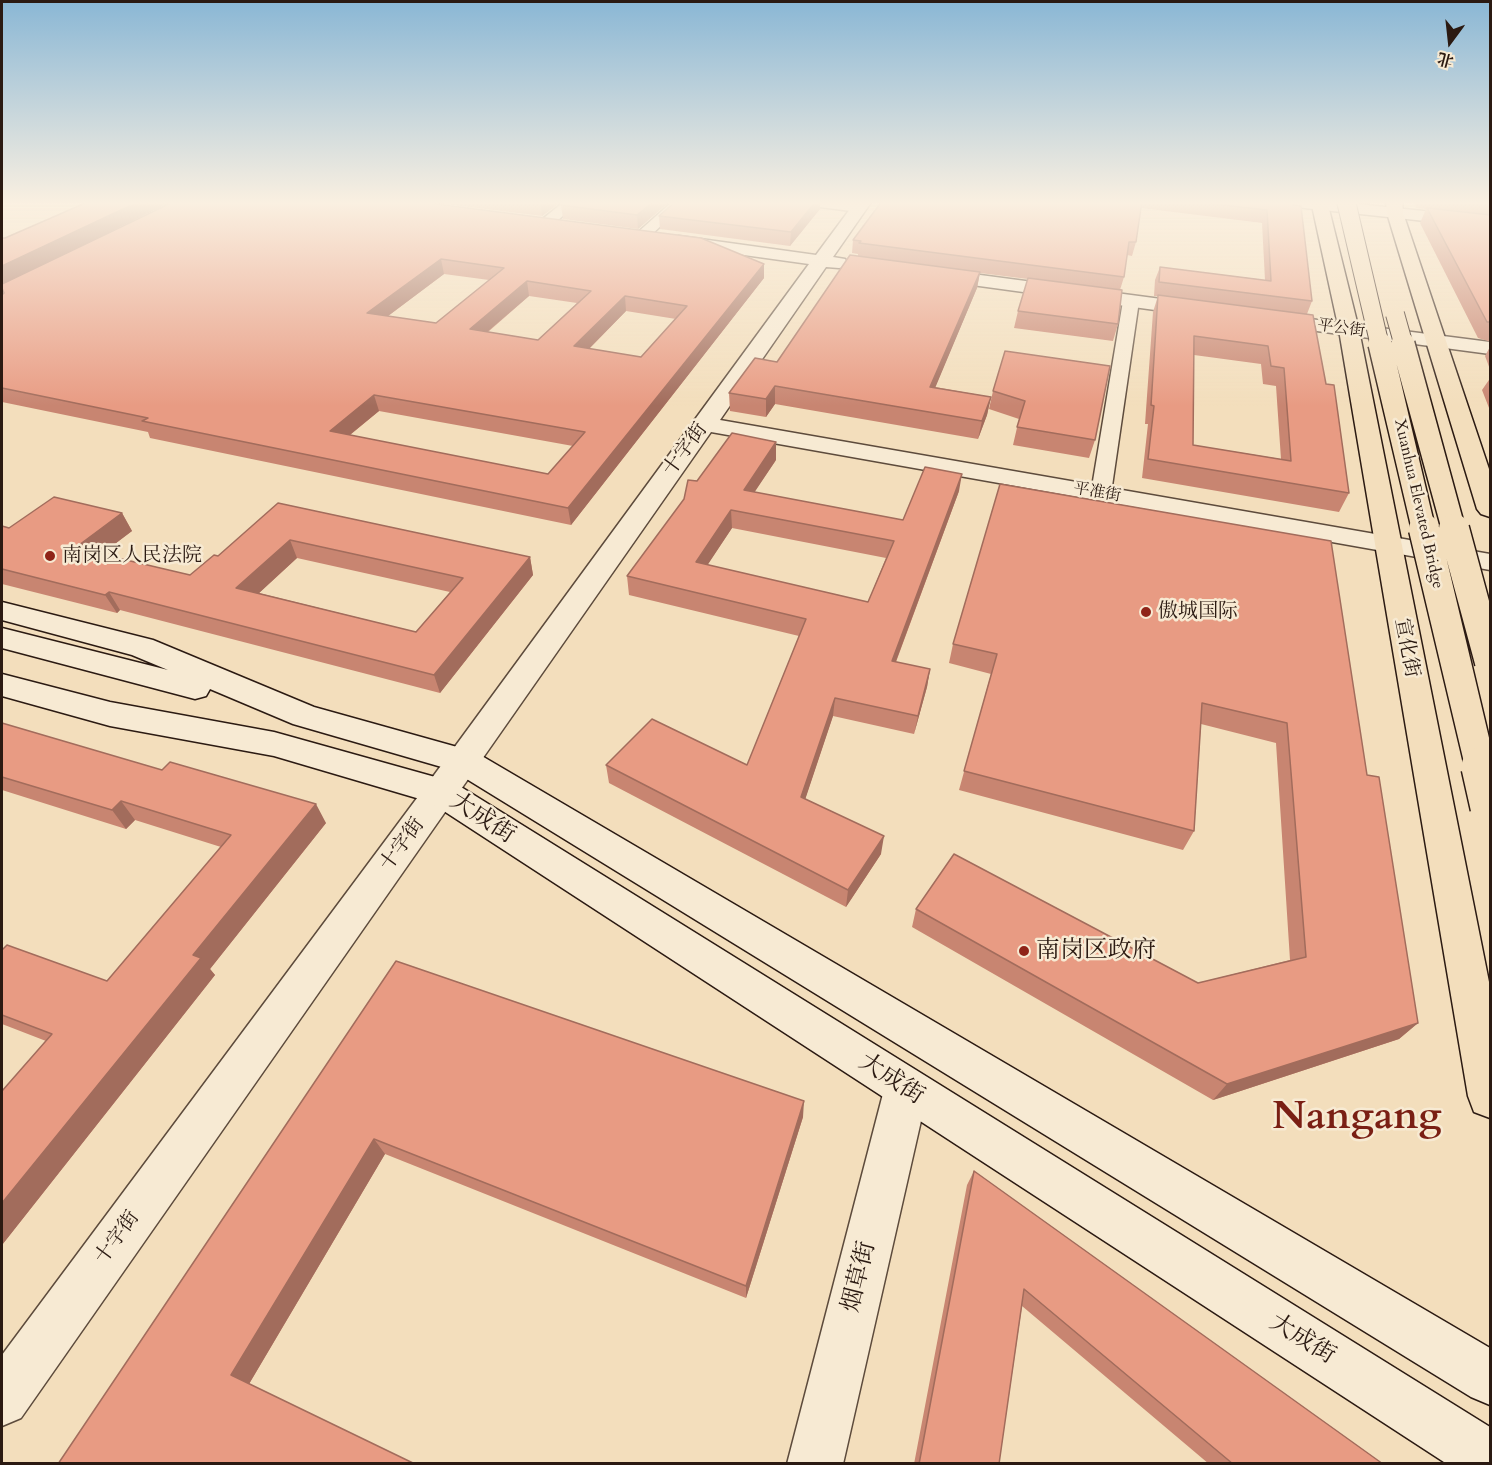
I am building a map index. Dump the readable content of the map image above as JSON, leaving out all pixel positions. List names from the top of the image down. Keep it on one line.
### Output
{"streets":{"highway":["Xuanhua Elevated Bridge","宣化街"],"street":["平公街","十字街","平准街","大成街","烟草街"]},"crossings":[["平公街","宣化街"],["十字街","平准街"],["十字街","大成街"],["平准街","宣化街"],["大成街","烟草街"]],"districts":["Nangang"],"places":["南岗区人民法院","傲城国际","南岗区政府"],"north":"bottom"}
